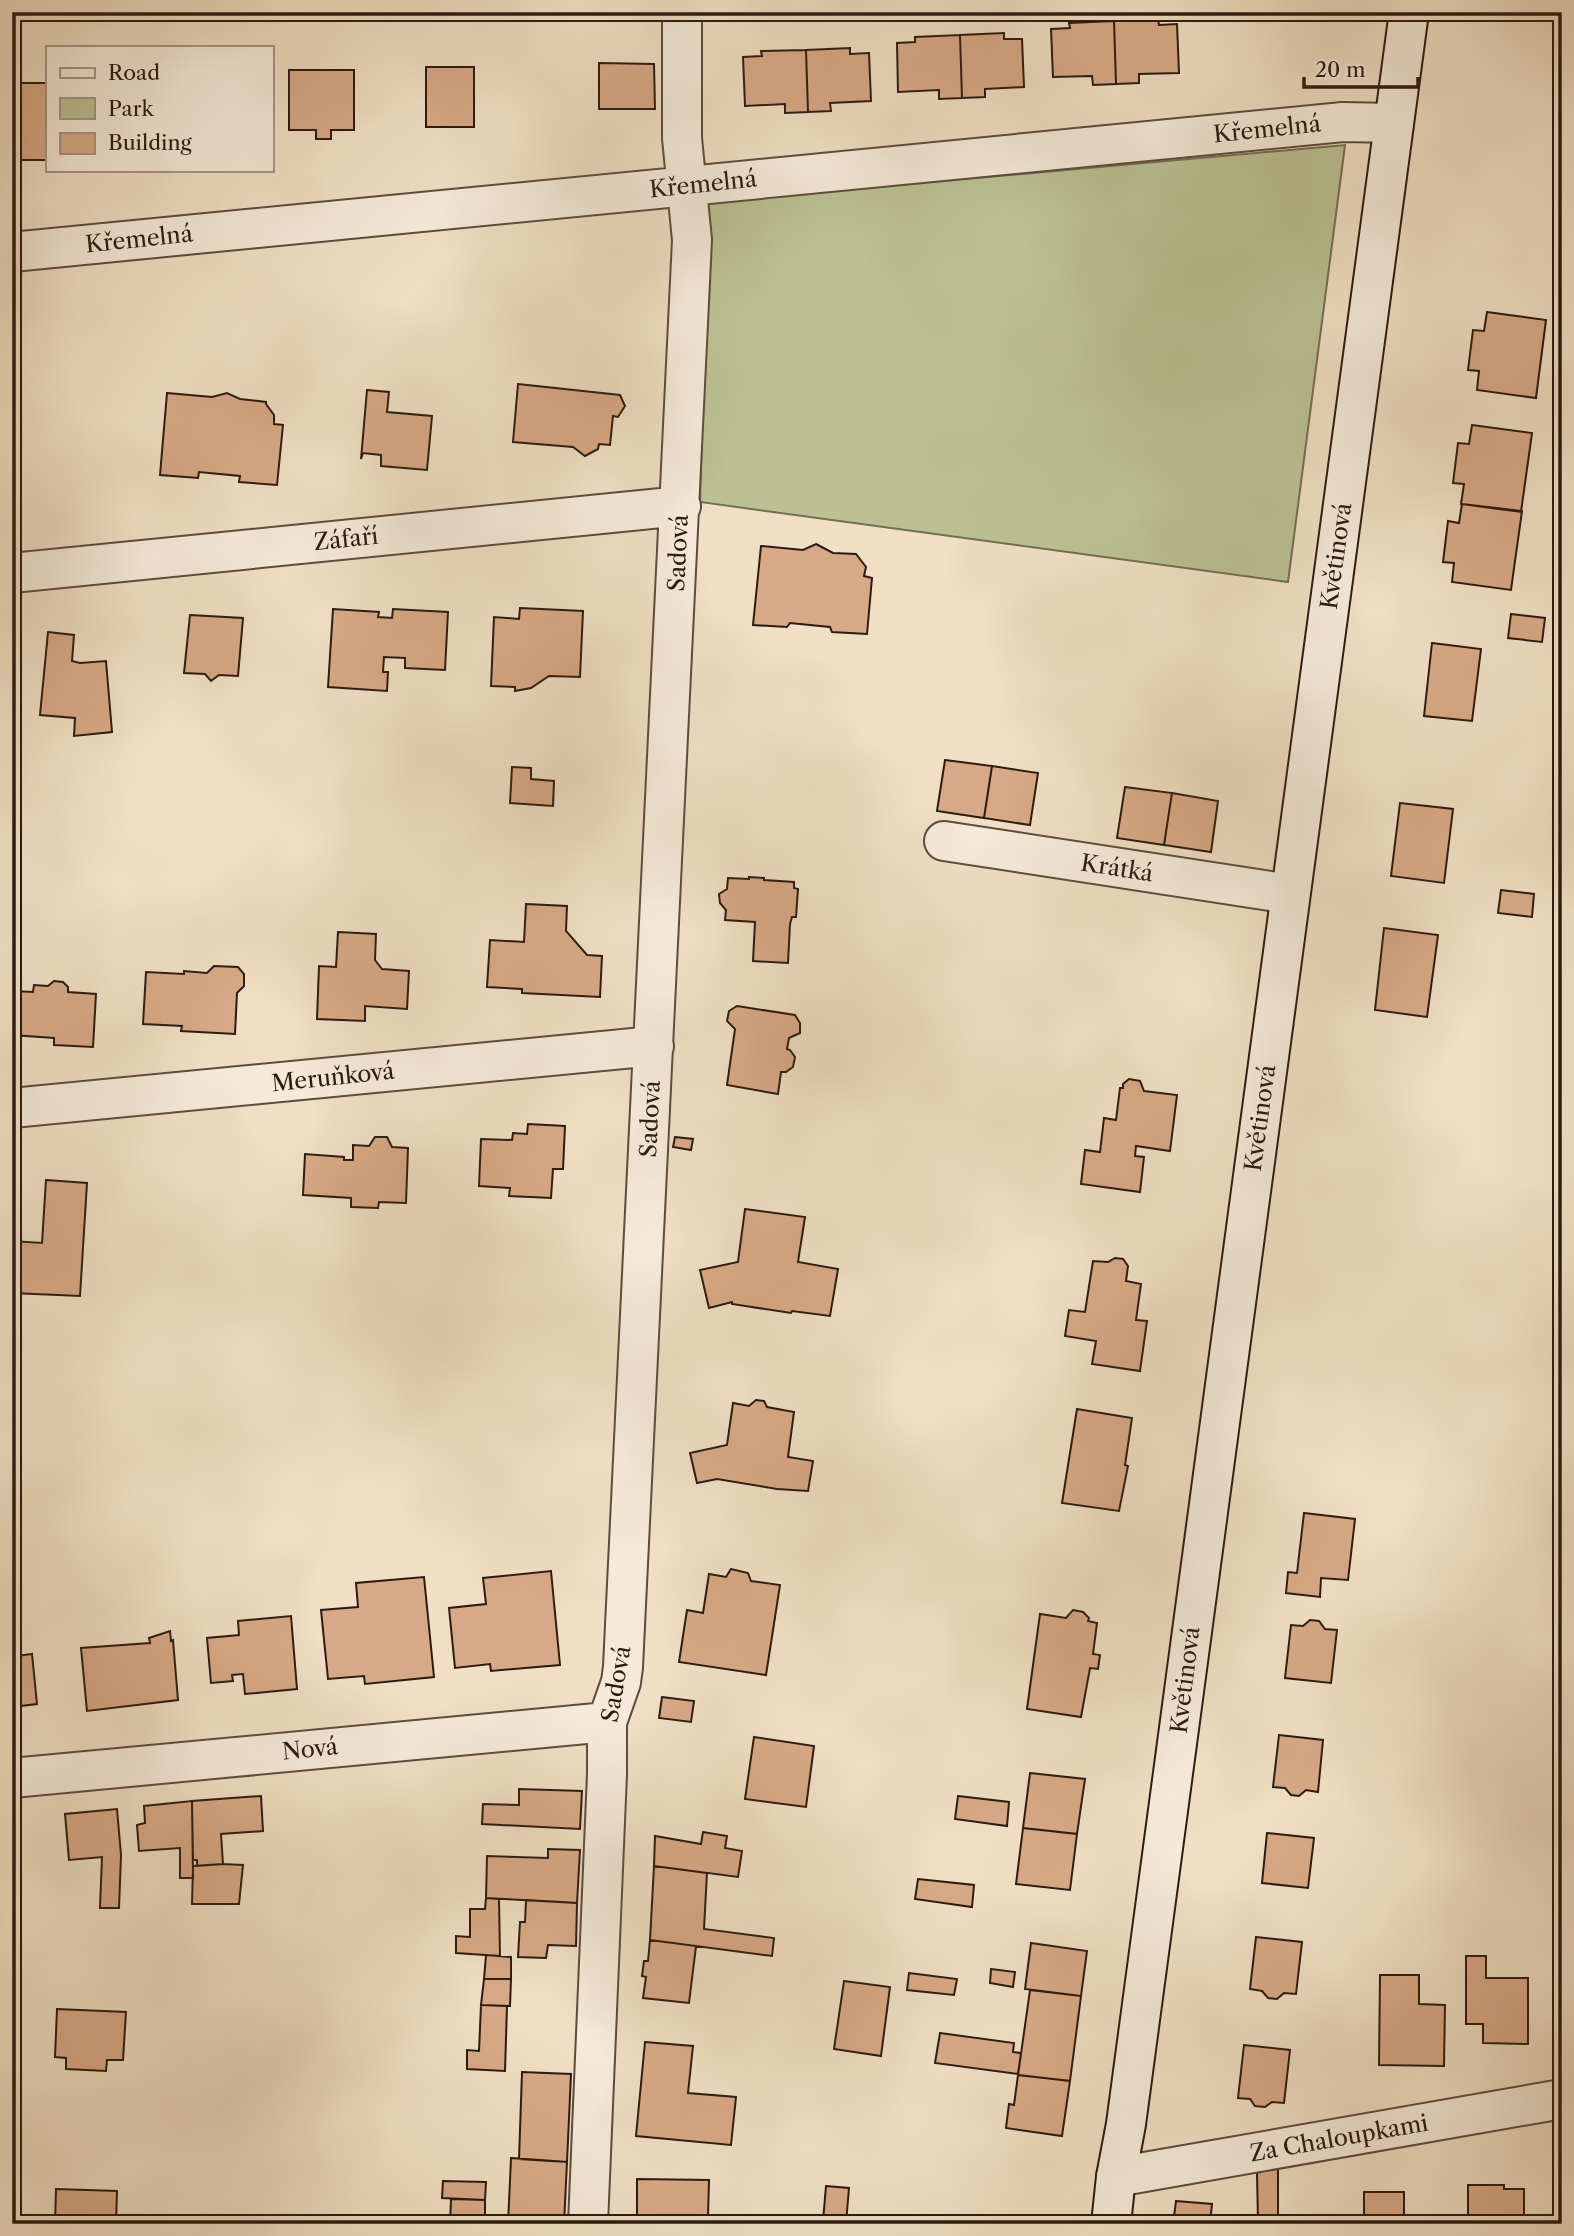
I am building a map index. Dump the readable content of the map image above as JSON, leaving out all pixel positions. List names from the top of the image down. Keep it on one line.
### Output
{"streets":{"street":["Křemelná","Záfaří","Sadová","Květinová","Krátká","Meruňková","Nová","Za Chaloupkami"]},"crossings":[["Křemelná","Sadová"],["Křemelná","Květinová"],["Záfaří","Sadová"],["Sadová","Meruňková"],["Sadová","Nová"],["Květinová","Krátká"],["Květinová","Za Chaloupkami"]],"legend":["Road","Park","Building"],"scale_bar":"20 m"}
